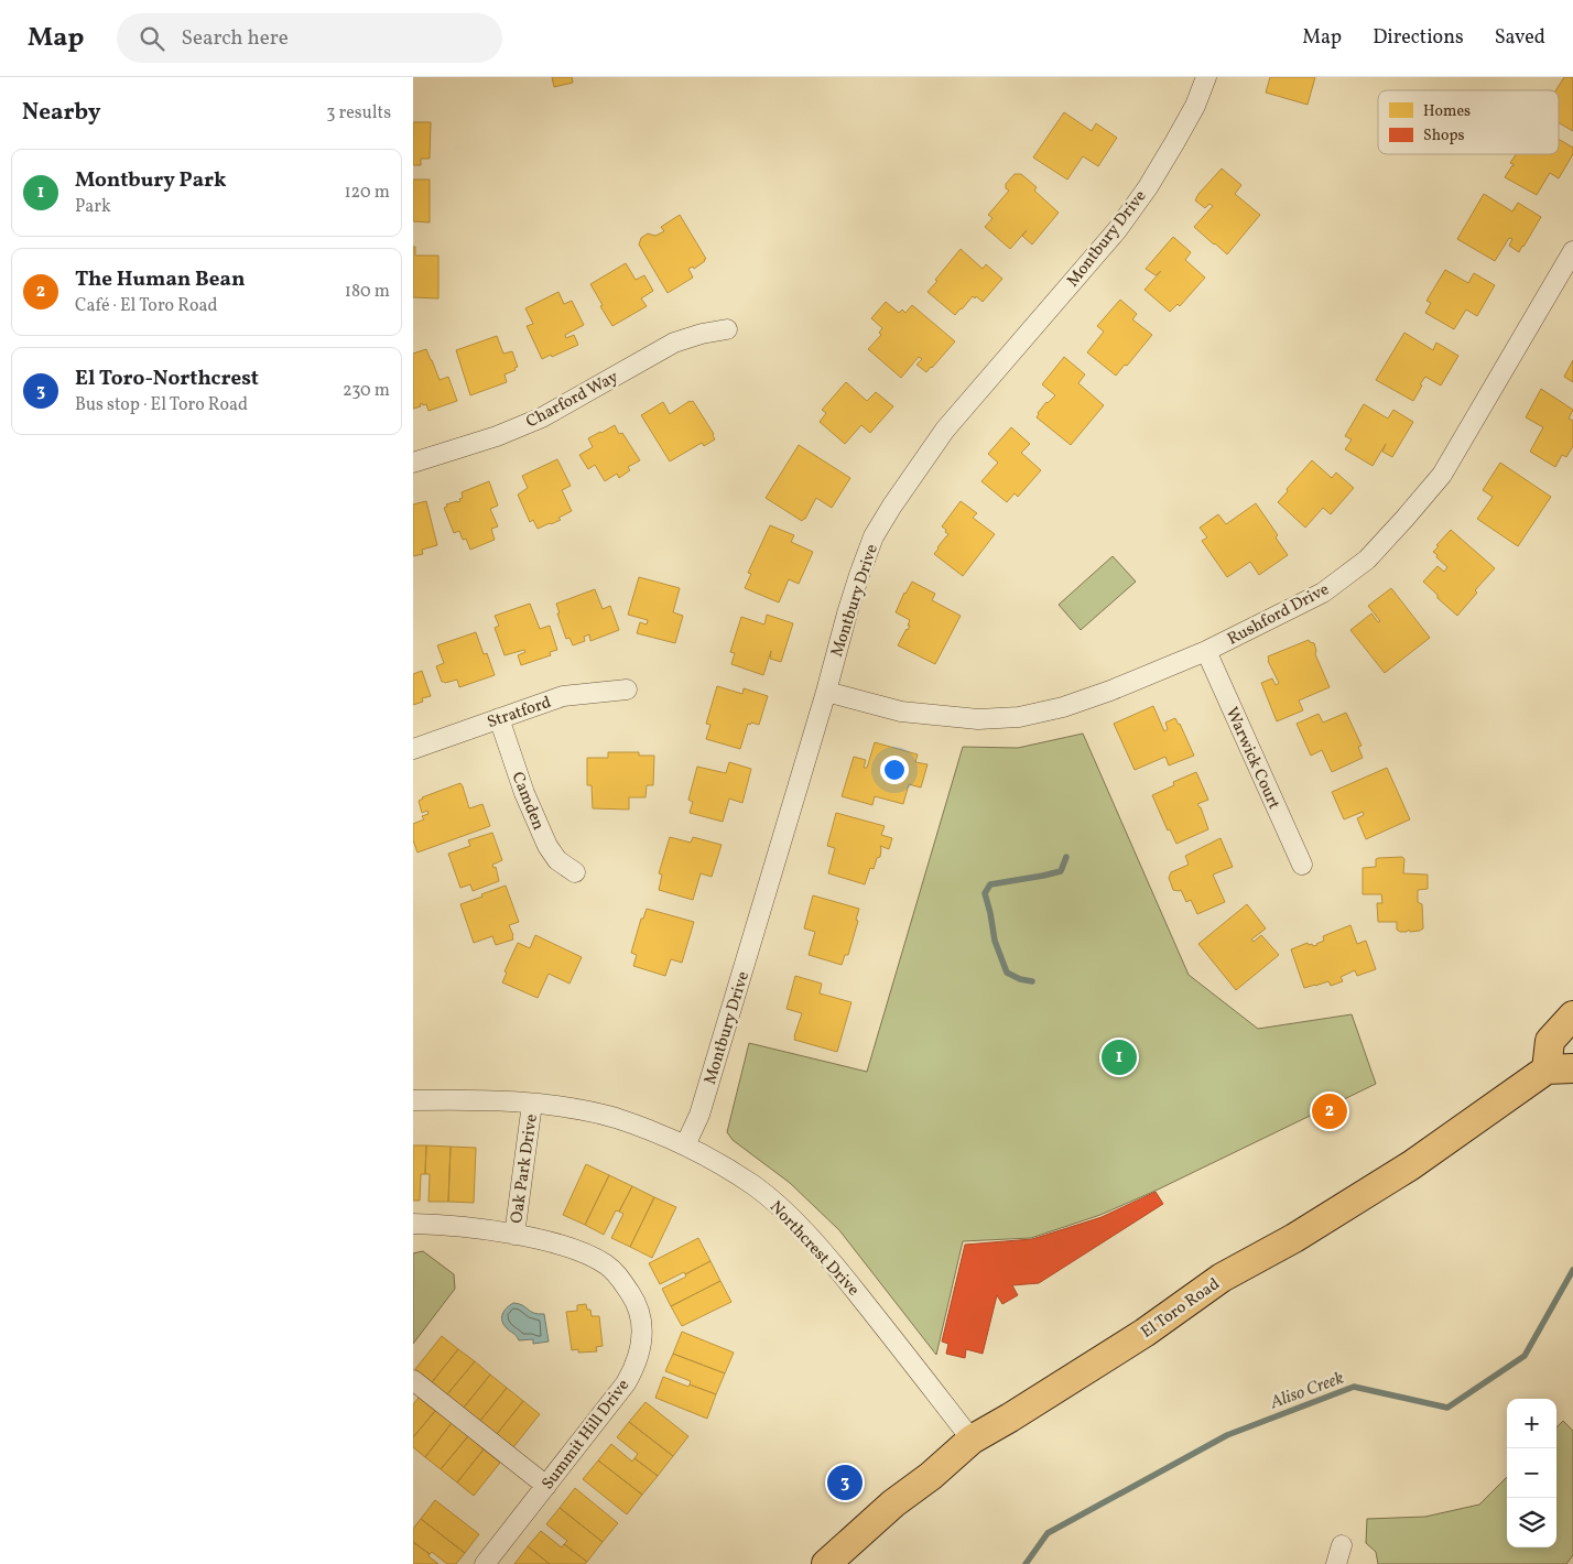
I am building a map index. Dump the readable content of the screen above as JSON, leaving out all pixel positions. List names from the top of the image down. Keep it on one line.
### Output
{"streets":{"main road":["El Toro Road"],"street":["Montbury Drive","Charford Way","Rushford Drive","Stratford","Warwick Court","Camden","Oak Park Drive","Northcrest Drive","Summit Hill Drive"]},"crossings":[["Montbury Drive","Rushford Drive"],["Montbury Drive","Northcrest Drive"],["Rushford Drive","Warwick Court"],["Stratford","Camden"],["Oak Park Drive","Northcrest Drive"],["Oak Park Drive","Summit Hill Drive"],["Northcrest Drive","El Toro Road"]],"water":["Aliso Creek"],"legend":["Homes","Shops"],"page":{"header":"Map","search":"Search here","nav":["Map","Directions","Saved"],"heading":["Nearby","3 results"],"list":[{"mark":"1","name":"Montbury Park","note":"Park","value":"120 m"},{"mark":"2","name":"The Human Bean","note":"Café · El Toro Road","value":"180 m"},{"mark":"3","name":"El Toro-Northcrest","note":"Bus stop · El Toro Road","value":"230 m"}],"pins":["1","2","3"],"map_buttons":["+","−"]}}
